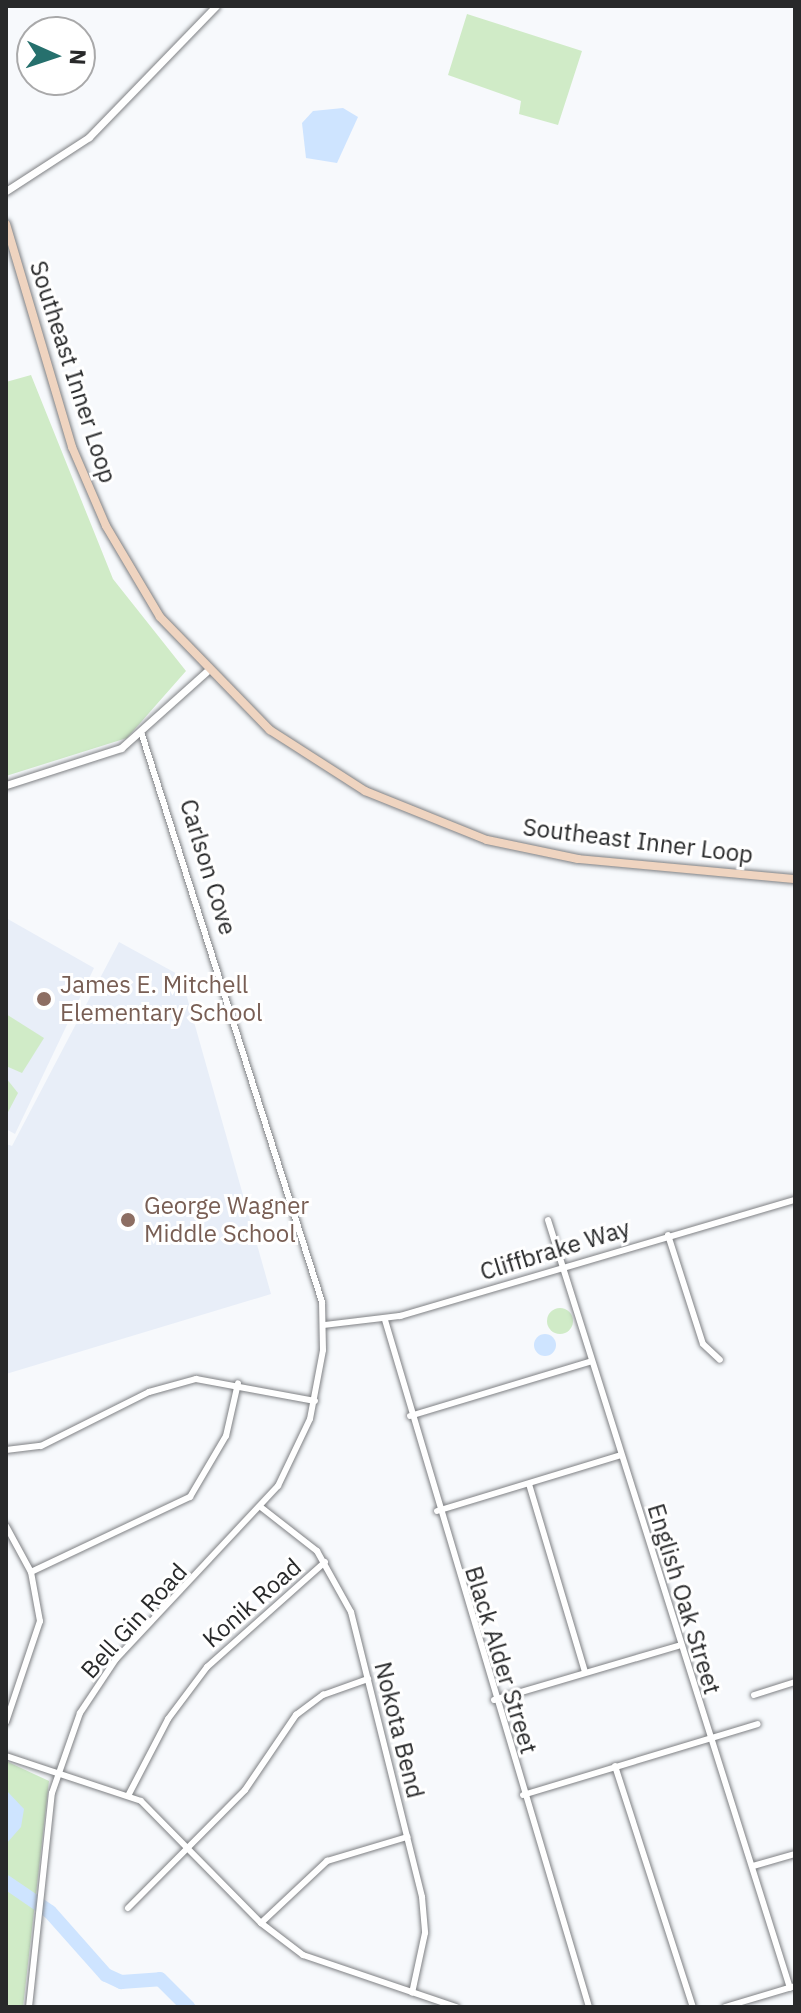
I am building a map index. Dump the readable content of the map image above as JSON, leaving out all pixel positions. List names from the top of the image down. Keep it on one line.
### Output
{"streets":{"main road":["Southeast Inner Loop"],"street":["Carlson Cove","Cliffbrake Way","English Oak Street","Konik Road","Bell Gin Road","Black Alder Street","Nokota Bend"]},"crossings":[["Carlson Cove","Bell Gin Road"],["Cliffbrake Way","English Oak Street"],["Cliffbrake Way","Bell Gin Road"],["Cliffbrake Way","Black Alder Street"],["Konik Road","Nokota Bend"],["Bell Gin Road","Nokota Bend"]],"places":["James E. Mitchell Elementary School","George Wagner Middle School"],"north":"right"}
